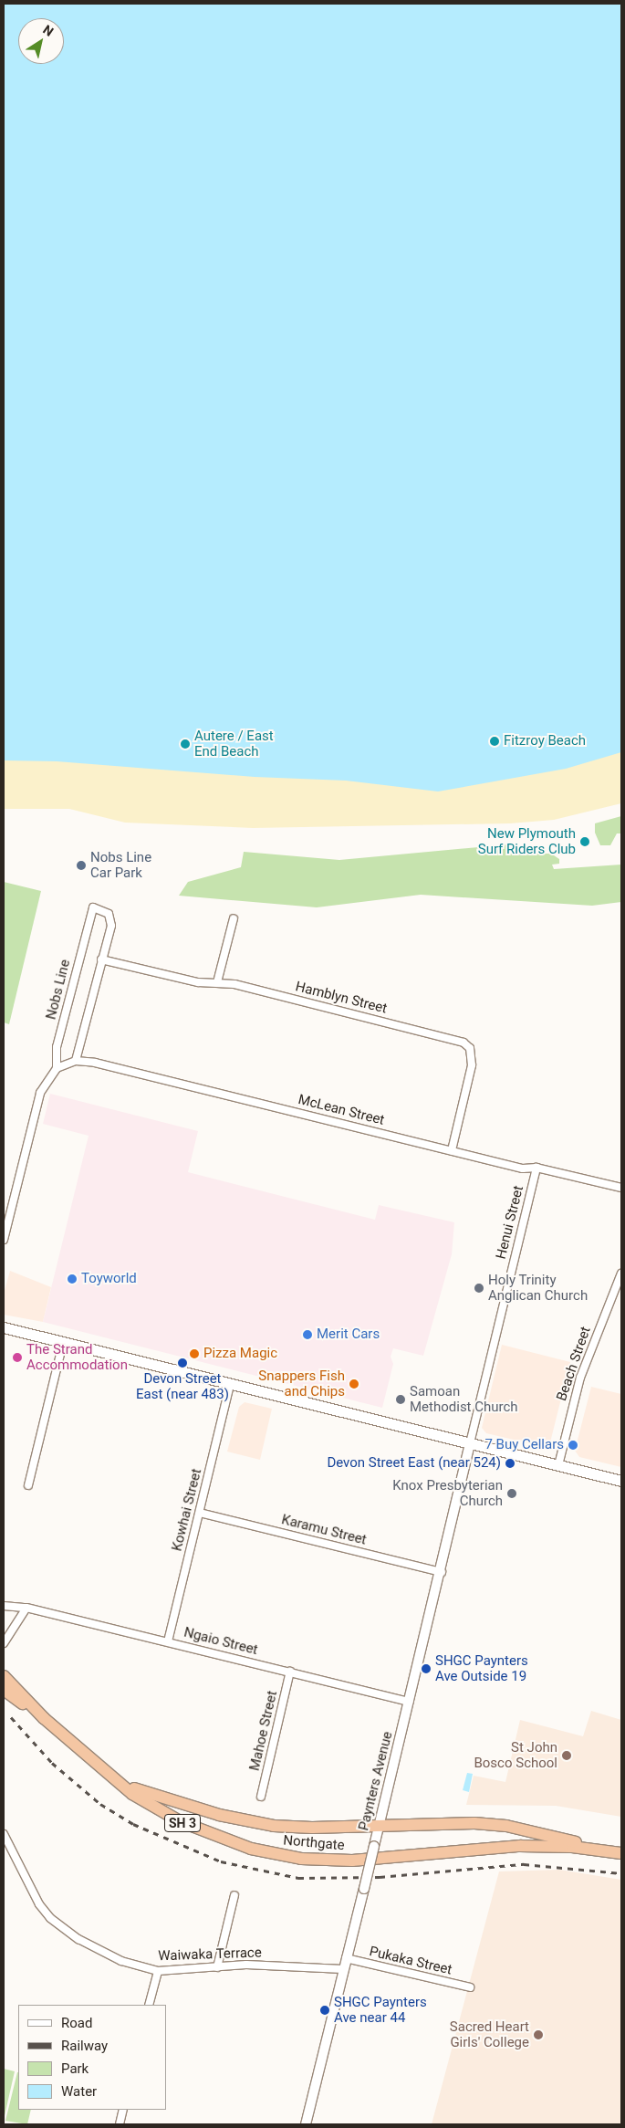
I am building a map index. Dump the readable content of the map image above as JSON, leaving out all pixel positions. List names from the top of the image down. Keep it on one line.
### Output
{"streets":{"highway":["SH 3","Northgate"],"street":["Nobs Line","Hamblyn Street","McLean Street","Henui Street","Beach Street","Kowhai Street","Karamu Street","Ngaio Street","Mahoe Street","Paynters Avenue","Waiwaka Terrace","Pukaka Street"]},"crossings":[["Nobs Line","Hamblyn Street"],["Nobs Line","McLean Street"],["Hamblyn Street","McLean Street"],["McLean Street","Henui Street"],["Henui Street","Paynters Avenue"],["Kowhai Street","Karamu Street"],["Kowhai Street","Ngaio Street"],["Karamu Street","Paynters Avenue"],["Ngaio Street","Mahoe Street"],["Ngaio Street","Paynters Avenue"],["Paynters Avenue","Waiwaka Terrace"],["Paynters Avenue","Pukaka Street"]],"places":["Fitzroy Beach","Autere / East End Beach","New Plymouth Surf Riders Club","Nobs Line Car Park","Toyworld","Holy Trinity Anglican Church","Merit Cars","Pizza Magic","The Strand Accommodation","Devon Street East (near 483)","Snappers Fish and Chips","Samoan Methodist Church","7 Buy Cellars","Devon Street East (near 524)","Knox Presbyterian Church","SHGC Paynters Ave Outside 19","St John Bosco School","SHGC Paynters Ave near 44","Sacred Heart Girls' College"],"legend":["Road","Railway","Park","Water"],"north":"top right"}
